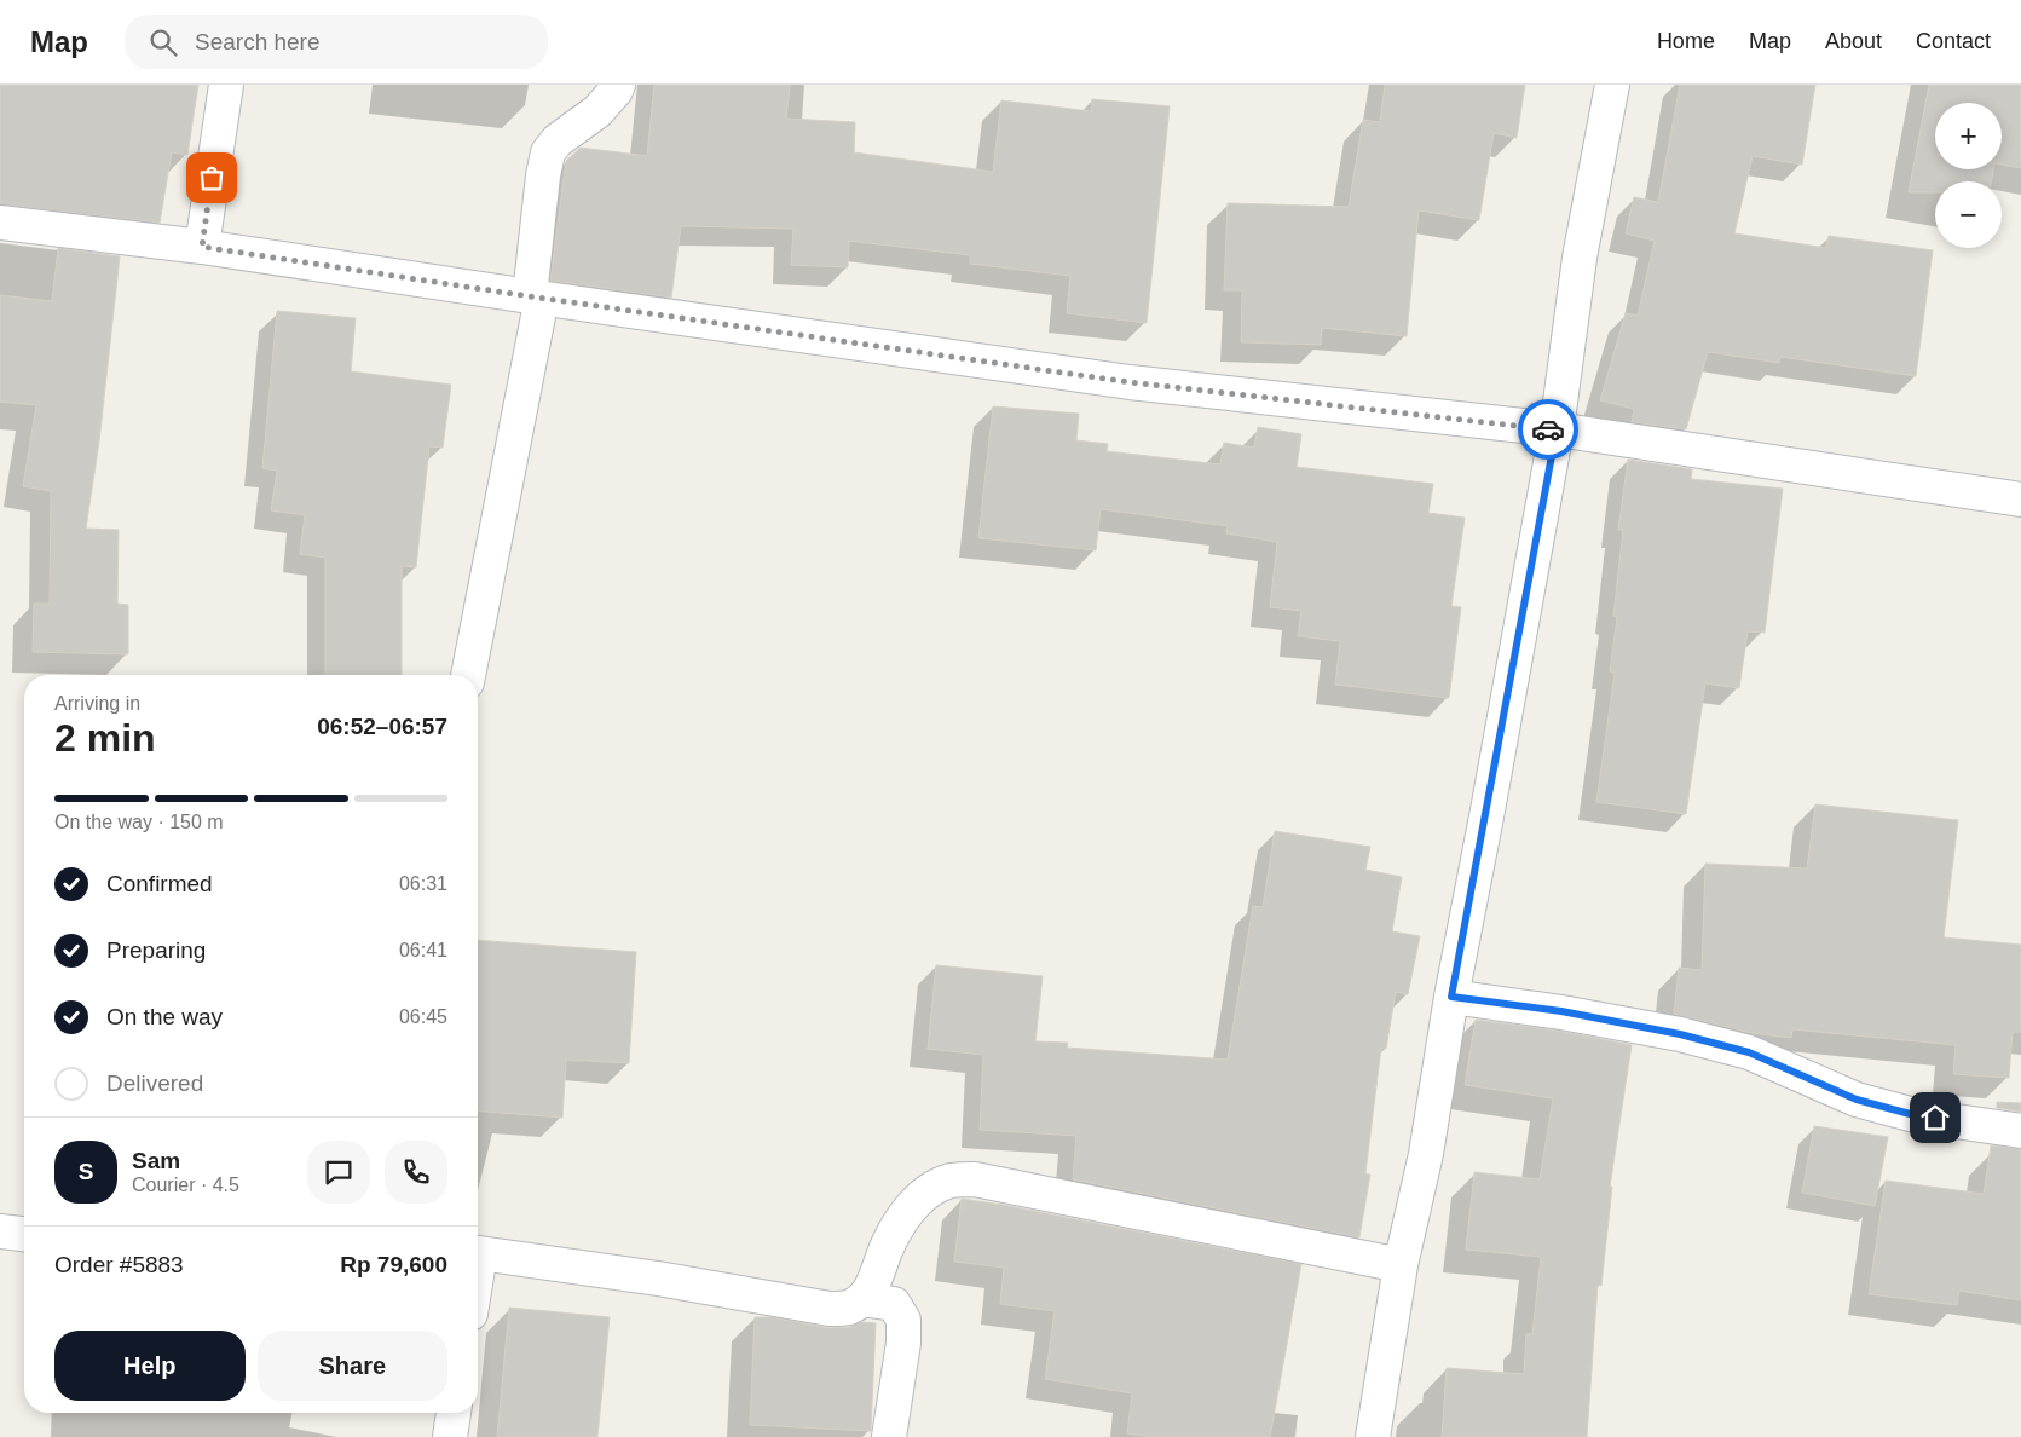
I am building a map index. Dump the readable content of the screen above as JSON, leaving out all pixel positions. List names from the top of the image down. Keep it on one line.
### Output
{"page":{"header":"Map","search":"Search here","nav":["Home","Map","About","Contact"],"map_buttons":["+","−"],"heading":["2 min","Arriving in","06:52–06:57"],"panel":["Sam","Courier · 4.5","Order #5883","Rp 79,600"],"bar":"On the way · 150 m","list":[["Confirmed","06:31"],["Preparing","06:41"],["On the way","06:45"],"Delivered"],"round":"S","buttons":["Help","Share"]}}
